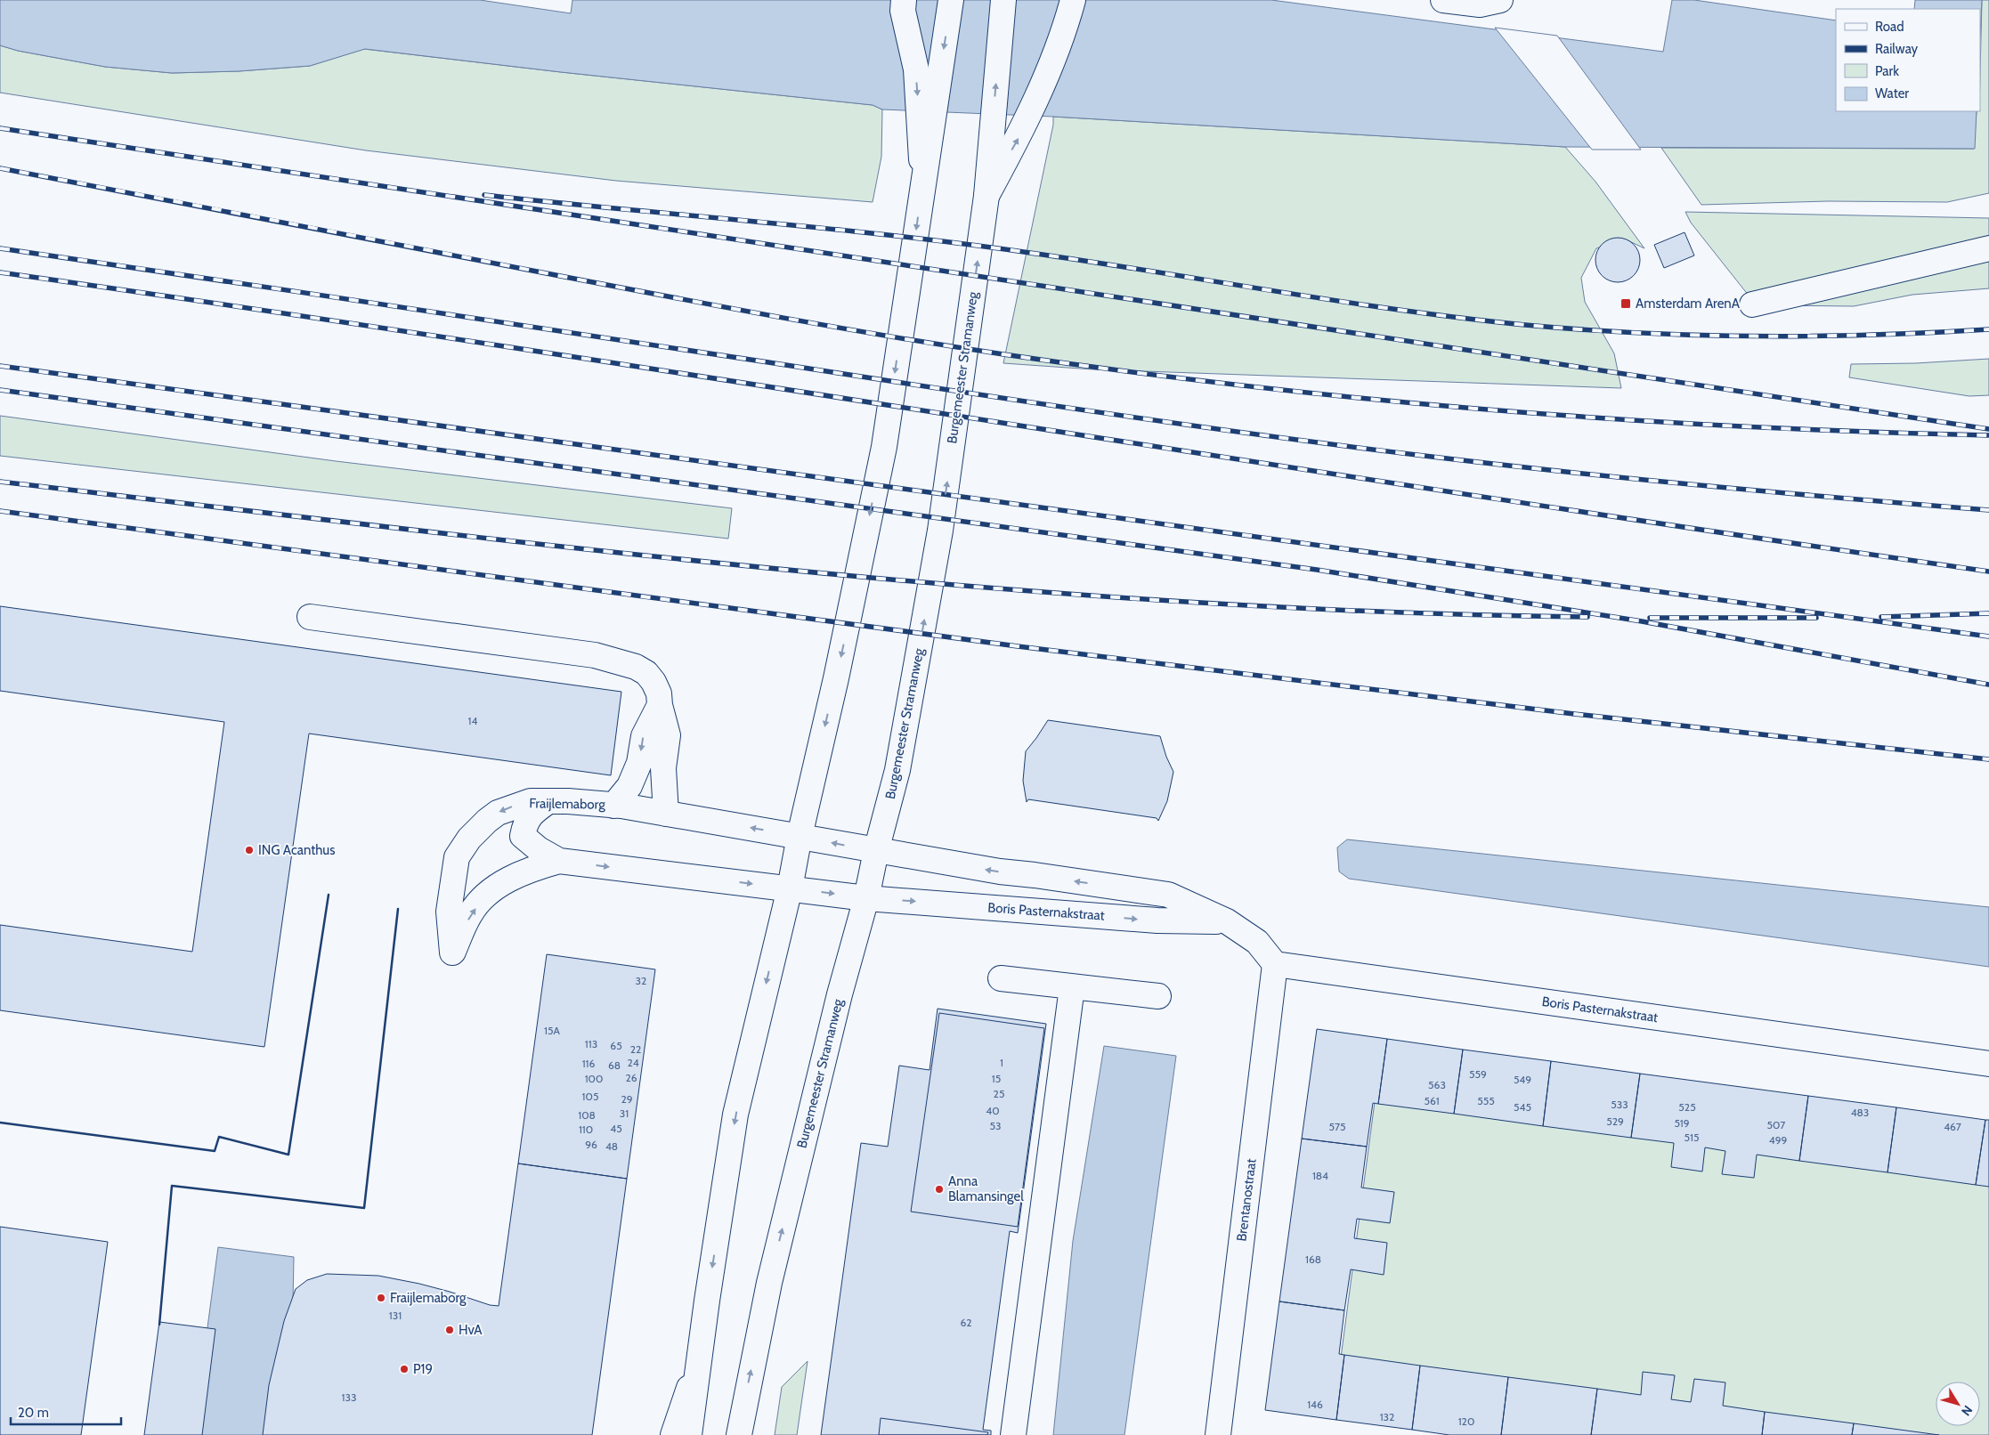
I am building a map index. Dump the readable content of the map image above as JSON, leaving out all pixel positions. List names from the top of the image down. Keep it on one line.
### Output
{"streets":{"main road":["Burgemeester Stramanweg","Fraijlemaborg","Boris Pasternakstraat","Brentanostraat"]},"crossings":[["Burgemeester Stramanweg","Fraijlemaborg"],["Burgemeester Stramanweg","Boris Pasternakstraat"],["Fraijlemaborg","Boris Pasternakstraat"],["Boris Pasternakstraat","Brentanostraat"]],"places":{"transit":["Amsterdam ArenA"],"other":["ING Acanthus","Anna Blamansingel","Fraijlemaborg","HvA","P19"]},"house_numbers":["14","32","15A","113","65","22","24","1","116","68","559","26","100","15","549","563","25","105","29","561","555","533","545","525","40","483","31","108","529","519","507","53","575","467","45","110","515","499","96","48","184","168","131","62","133","146","132","120"],"legend":["Road","Railway","Park","Water"],"scale_bar":"20 m","north":"bottom right"}
